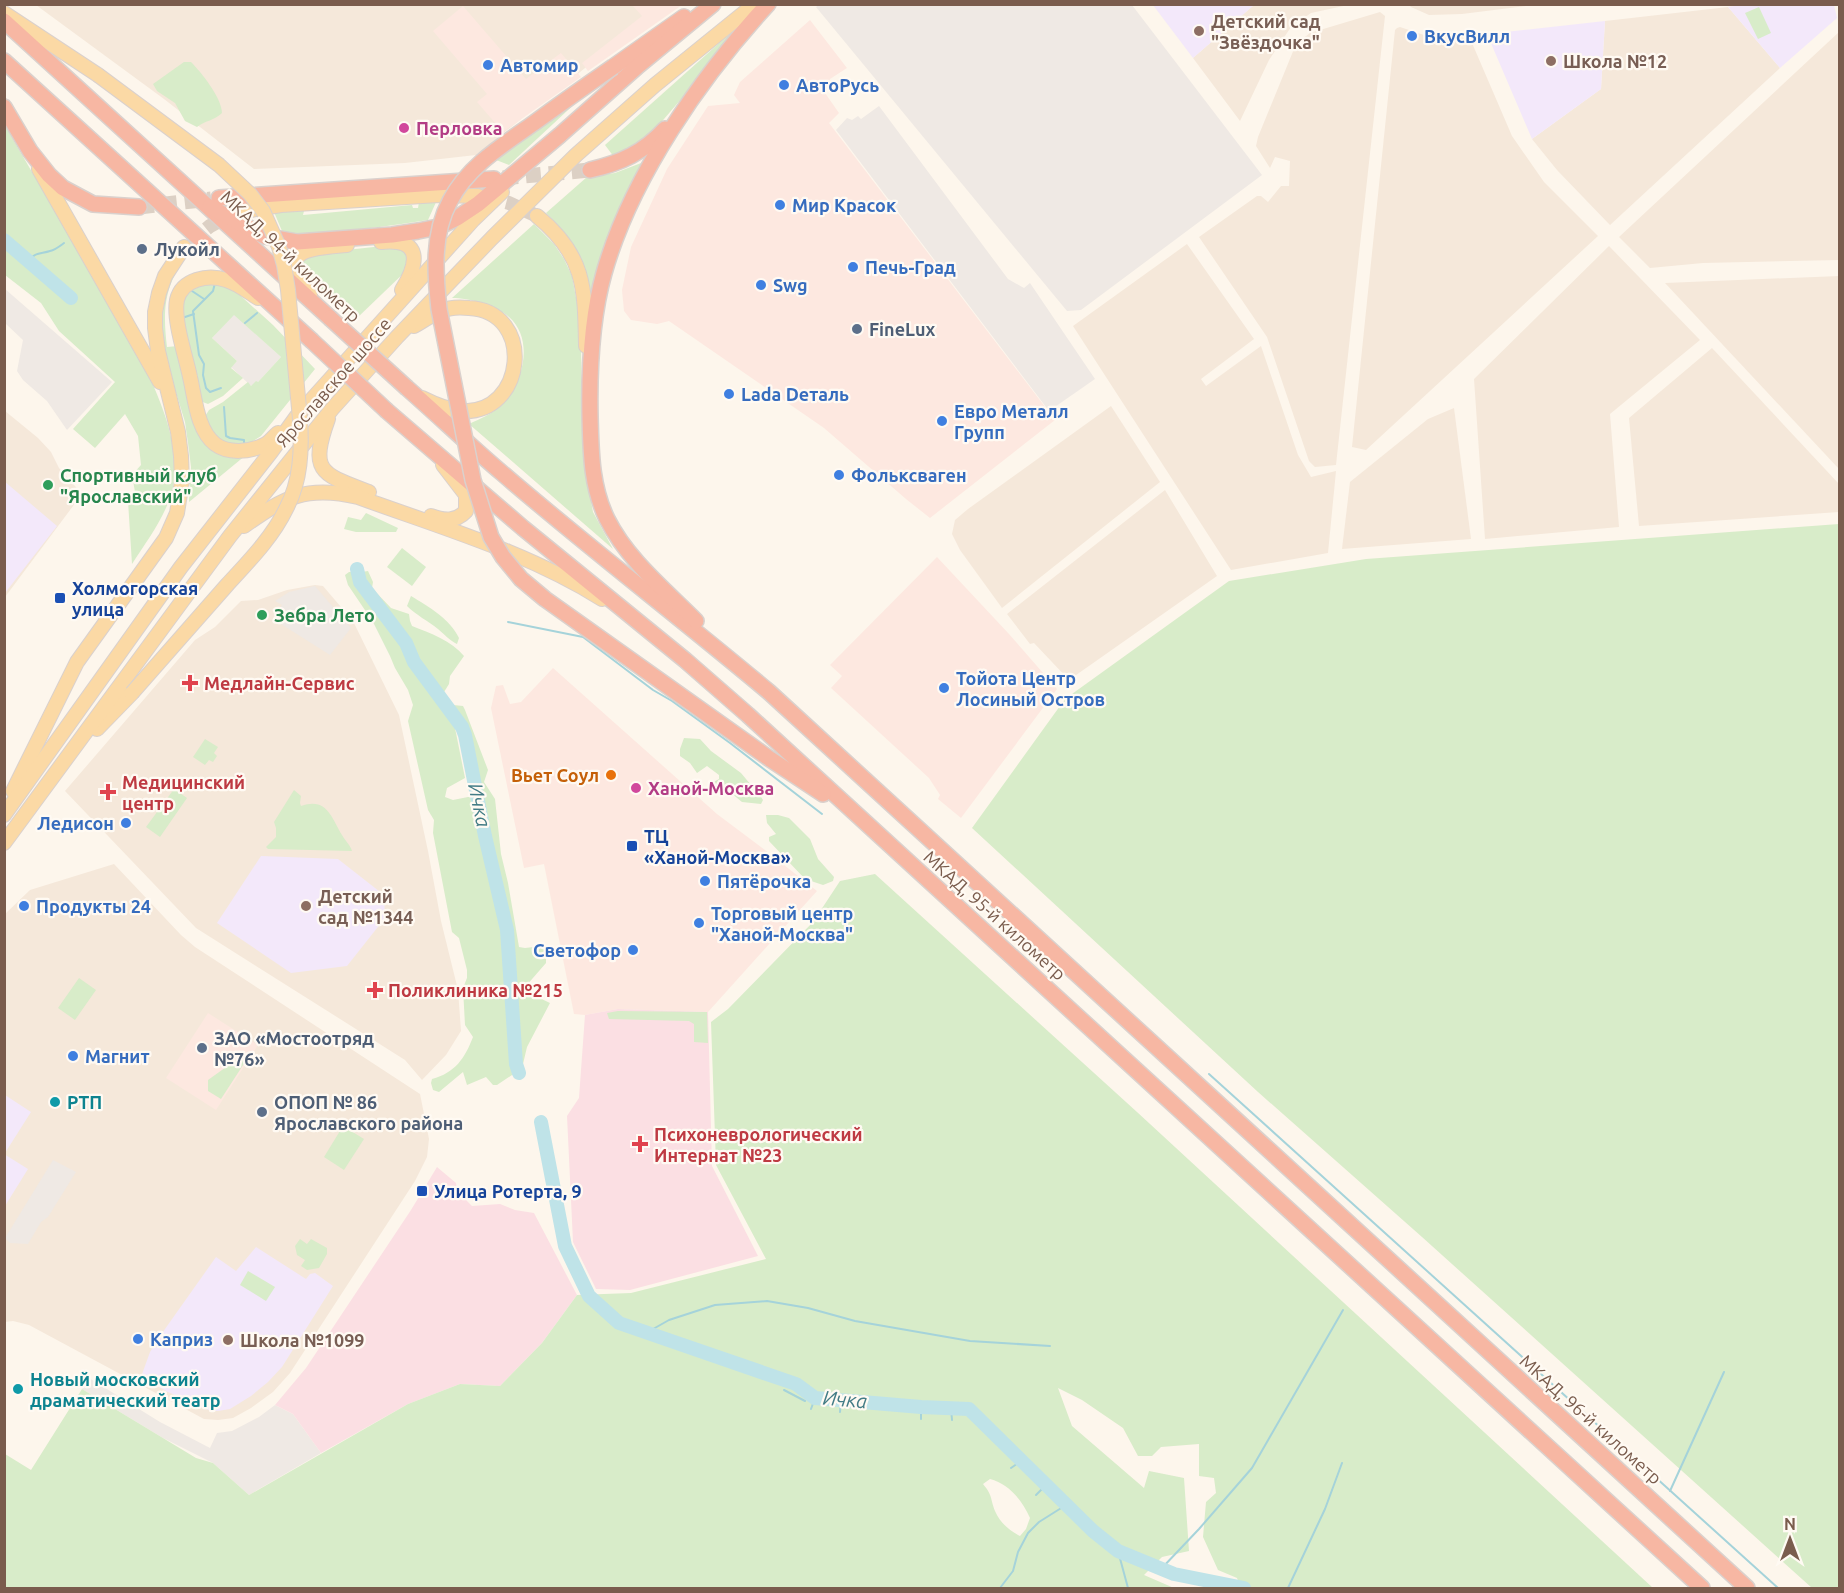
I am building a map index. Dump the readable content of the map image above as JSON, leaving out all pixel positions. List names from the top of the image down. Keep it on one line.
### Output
{"streets":{"highway":["МКАД, 94-й километр","Ярославское шоссе","МКАД, 95-й километр","МКАД, 96-й километр"]},"crossings":[["МКАД, 94-й километр","МКАД, 95-й километр"],["МКАД, 95-й километр","МКАД, 96-й километр"]],"water":["Ичка"],"places":{"other":["Детский сад \"Звёздочка\"","ВкусВилл","Школа №12","Автомир","АвтоРусь","Перловка","Мир Красок","Лукойл","Печь-Град","Swg","FineLux","Lada Dеталь","Евро Металл Групп","Фольксваген","Спортивный клуб \"Ярославский\"","Зебра Лето","Тойота Центр Лосиный Остров","Вьет Соул","Ханой-Москва","Ледисон","Пятёрочка","Продукты 24","Детский сад №1344","Торговый центр \"Ханой-Москва\"","Светофор","ЗАО «Мостоотряд №76»","Магнит","РТП","ОПОП № 86 Ярославского района","Каприз","Школа №1099","Новый московский драматический театр"],"transit":["Холмогорская улица","ТЦ «Ханой-Москва»","Улица Ротерта, 9"],"health":["Медлайн-Сервис","Медицинский центр","Поликлиника №215","Психоневрологический Интернат №23"]},"north":"top"}
